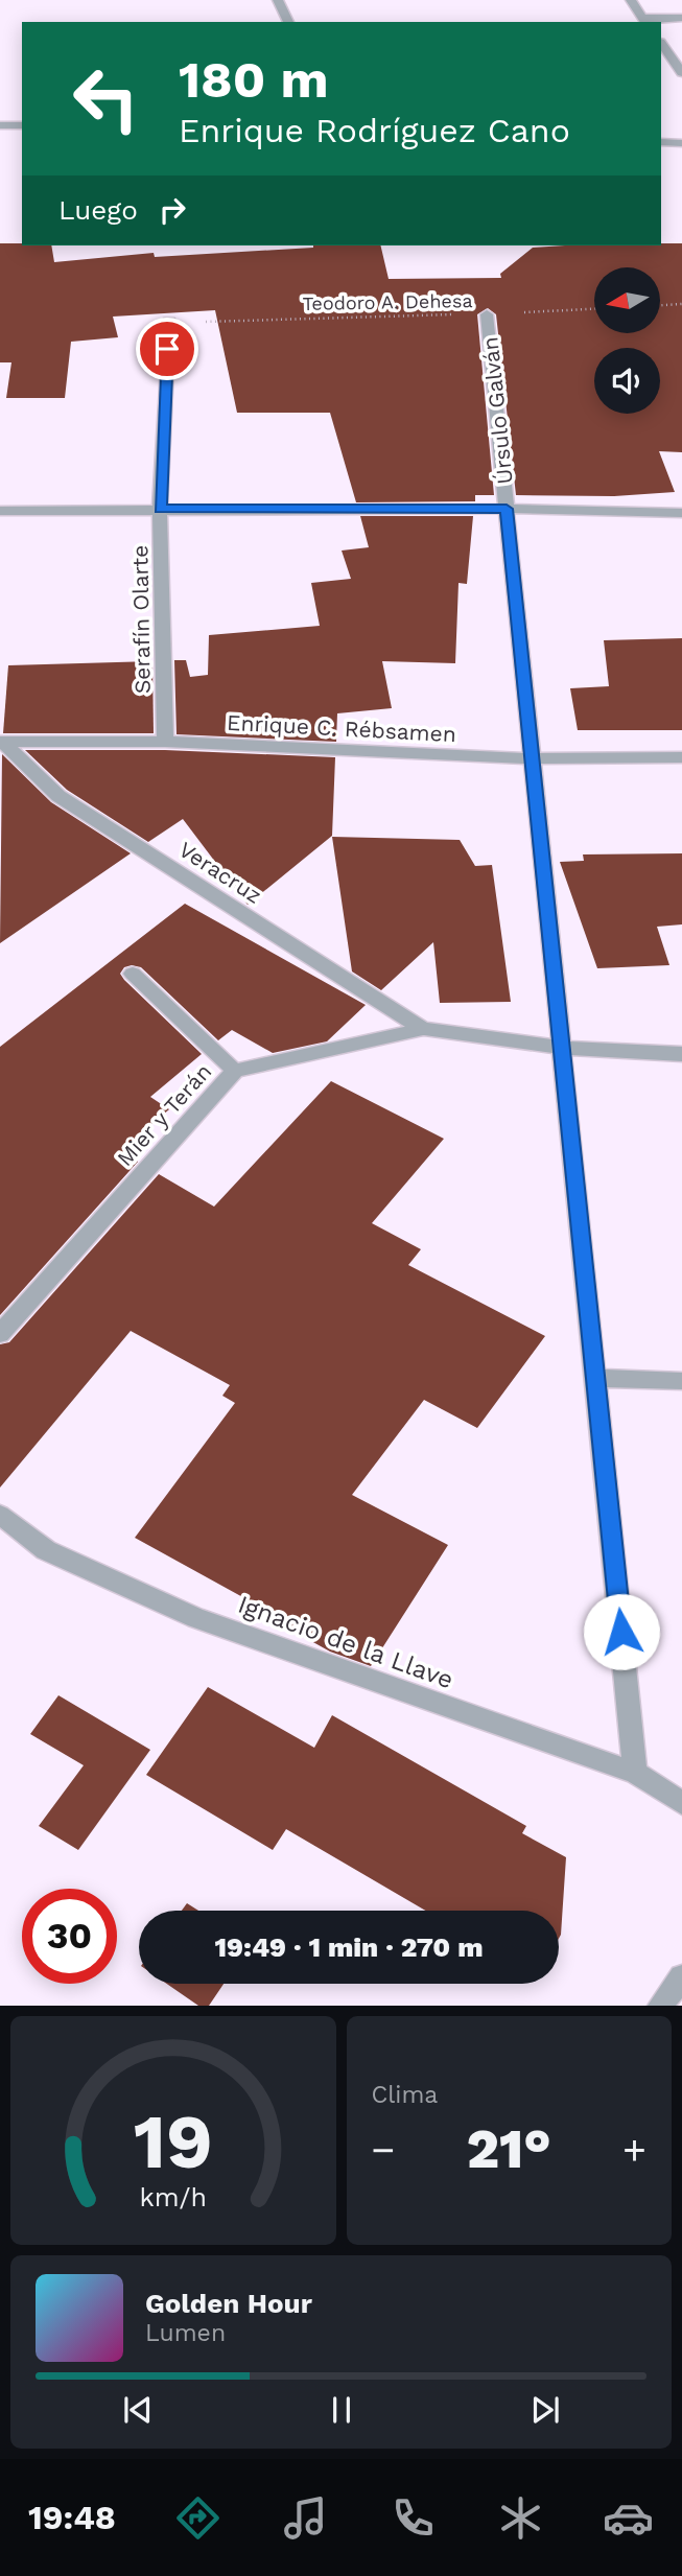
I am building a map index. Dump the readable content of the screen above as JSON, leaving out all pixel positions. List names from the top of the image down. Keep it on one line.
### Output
{"streets":{"street":["Úrsulo Galván","Serafín Olarte","Enrique C. Rébsamen","Veracruz","Mier y Terán","Ignacio de la Llave"],"path":["Teodoro A. Dehesa"]},"crossings":[["Teodoro A. Dehesa","Úrsulo Galván"],["Teodoro A. Dehesa","Serafín Olarte"],["Úrsulo Galván","Enrique C. Rébsamen"],["Úrsulo Galván","Ignacio de la Llave"],["Serafín Olarte","Enrique C. Rébsamen"],["Enrique C. Rébsamen","Veracruz"],["Veracruz","Mier y Terán"]],"north":"left","page":{"turn":["180 m","Enrique Rodríguez Cano"],"then":"Luego","limit":"30","trip":"19:49 · 1 min · 270 m","tile":"Clima","heat":["−","21°","+"],"song":["Golden Hour","Lumen"],"tabs":"19:48","gauge":["19","km/h"]}}
